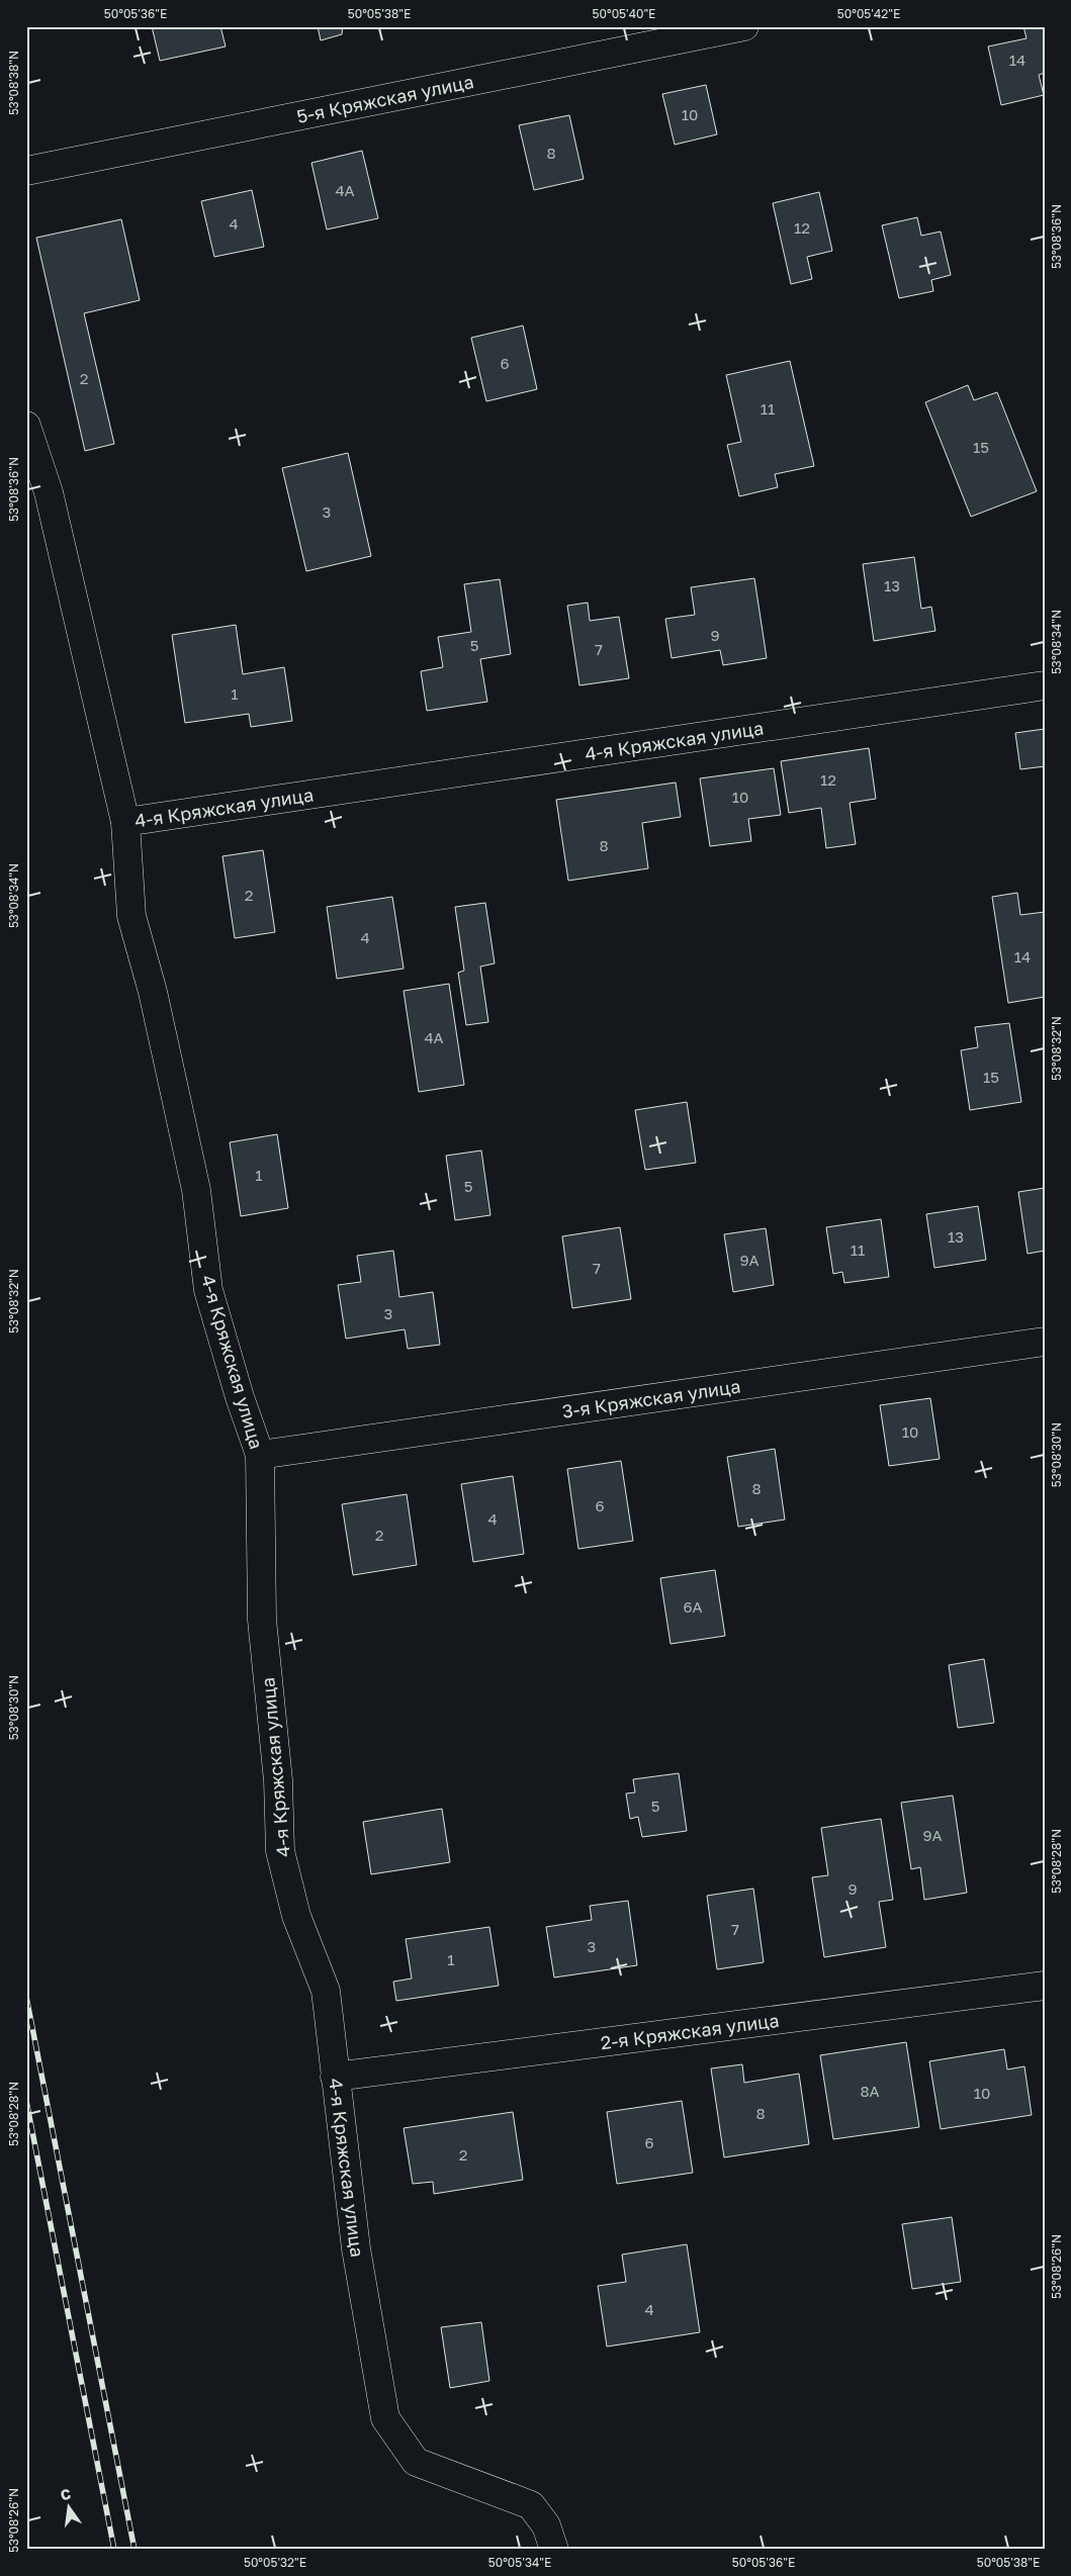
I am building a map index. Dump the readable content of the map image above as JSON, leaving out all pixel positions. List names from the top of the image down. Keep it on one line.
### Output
{"streets":{"street":["5-я Кряжская улица","4-я Кряжская улица","3-я Кряжская улица","2-я Кряжская улица"]},"crossings":[["4-я Кряжская улица","3-я Кряжская улица"],["4-я Кряжская улица","2-я Кряжская улица"]],"house_numbers":["14","10","8","4А","4","12","6","2","11","15","3","13","9","5","7","1","12","10","8","2","4","14","4А","15","1","5","13","11","9А","7","3","10","8","6","4","2","6А","5","9А","9","7","3","1","8А","10","8","6","2","4"],"north":"top","coordinates":["50°05'36\"E","50°05'38\"E","50°05'40\"E","50°05'42\"E","53°08'38\"N","53°08'36\"N","53°08'34\"N","53°08'32\"N","53°08'30\"N","53°08'28\"N","53°08'26\"N","50°05'32\"E","50°05'34\"E"]}
